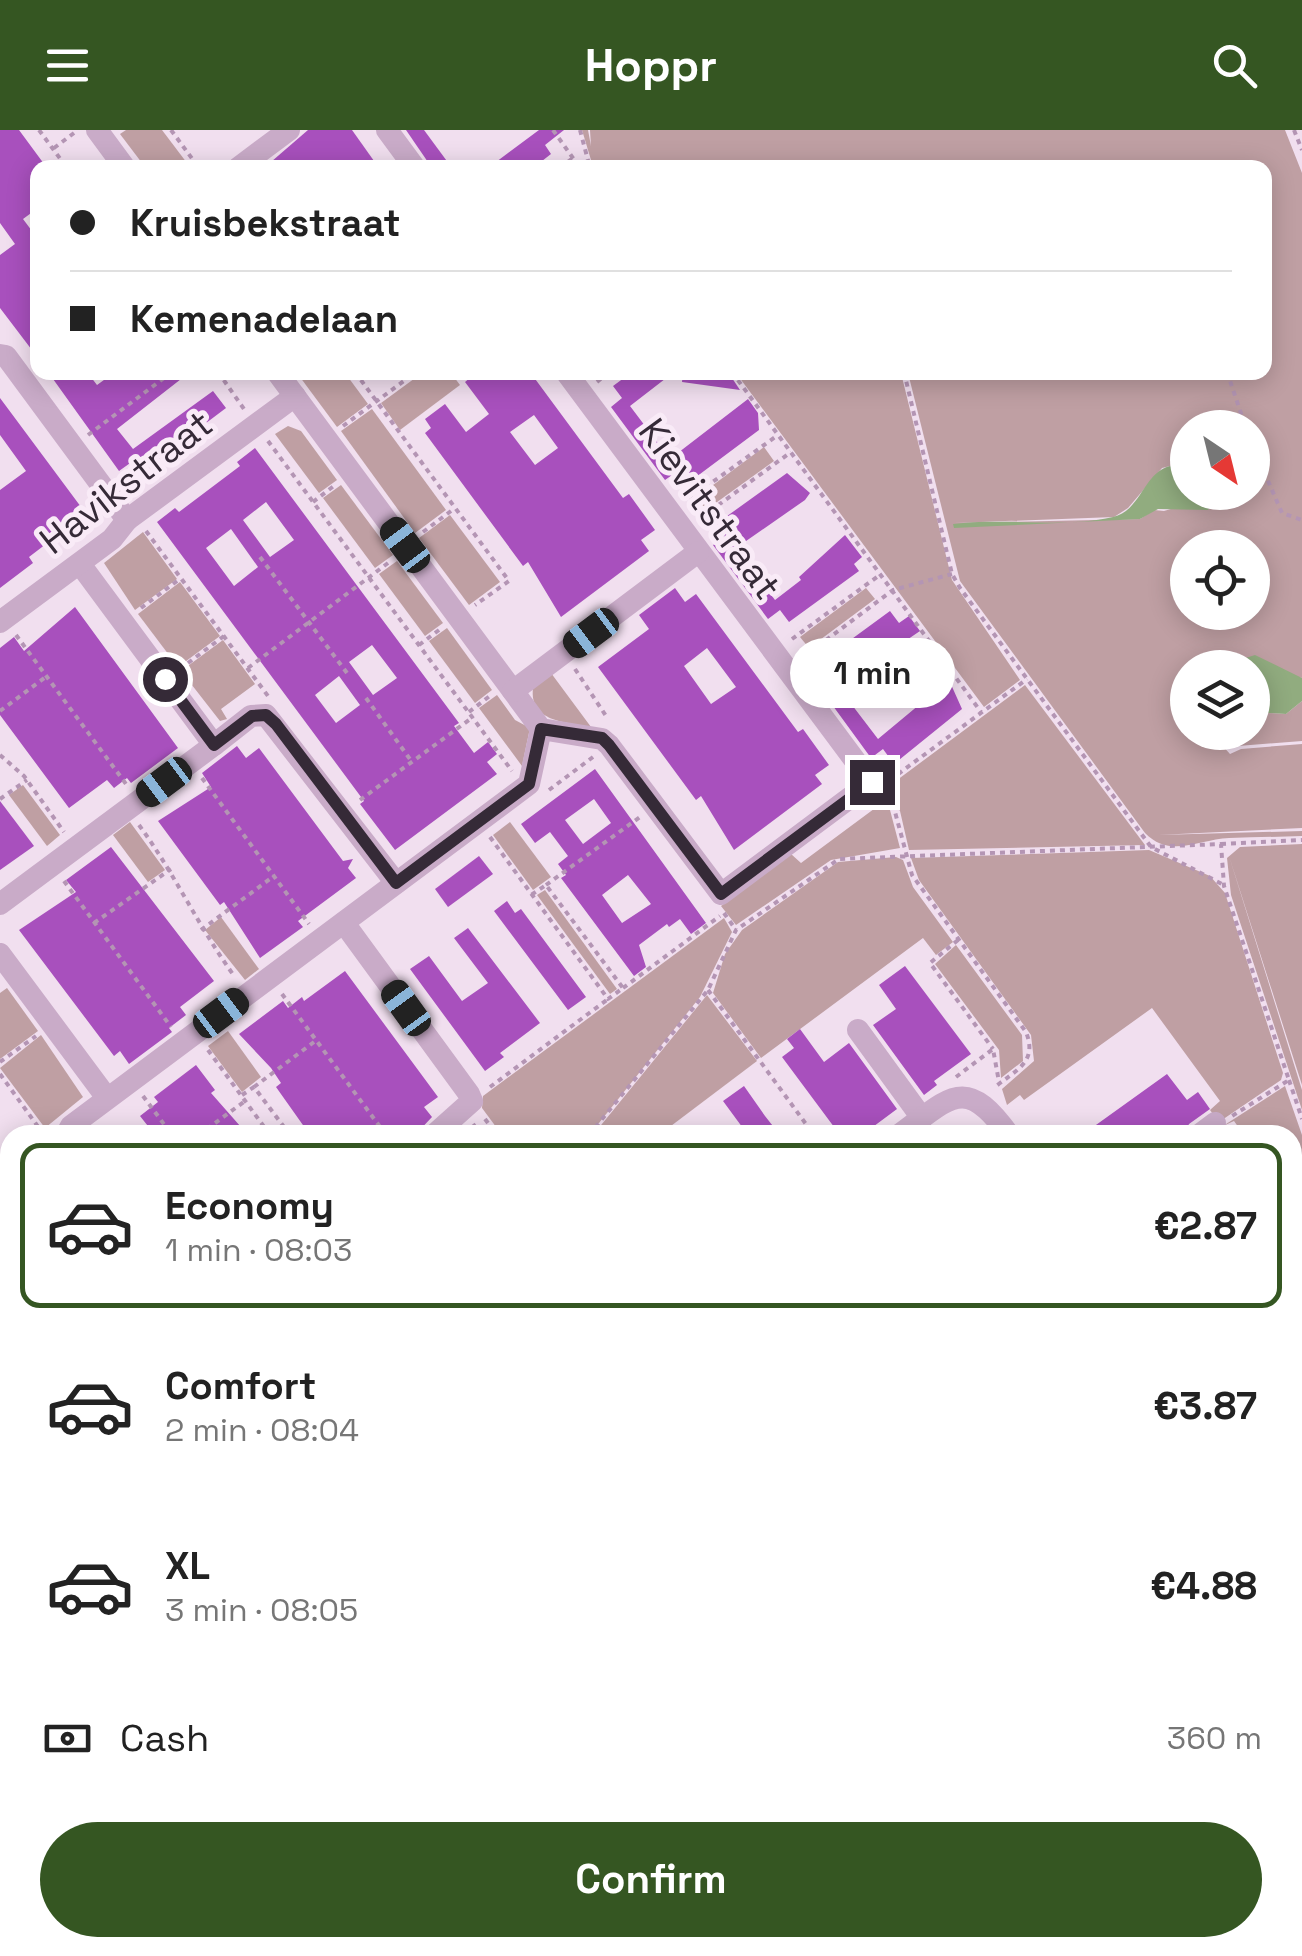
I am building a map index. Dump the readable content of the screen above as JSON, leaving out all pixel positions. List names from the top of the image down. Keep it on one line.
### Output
{"streets":{"street":["Havikstraat","Kievitstraat"]},"north":"bottom right","page":{"header":"Hoppr","banner":["Kruisbekstraat","Kemenadelaan"],"bubble":"1 min","list":[{"name":"Economy","note":"1 min · 08:03","value":"€2.87"},{"name":"Comfort","note":"2 min · 08:04","value":"€3.87"},{"name":"XL","note":"3 min · 08:05","value":"€4.88"}],"pay":["Cash","360 m"],"buttons":"Confirm"}}
